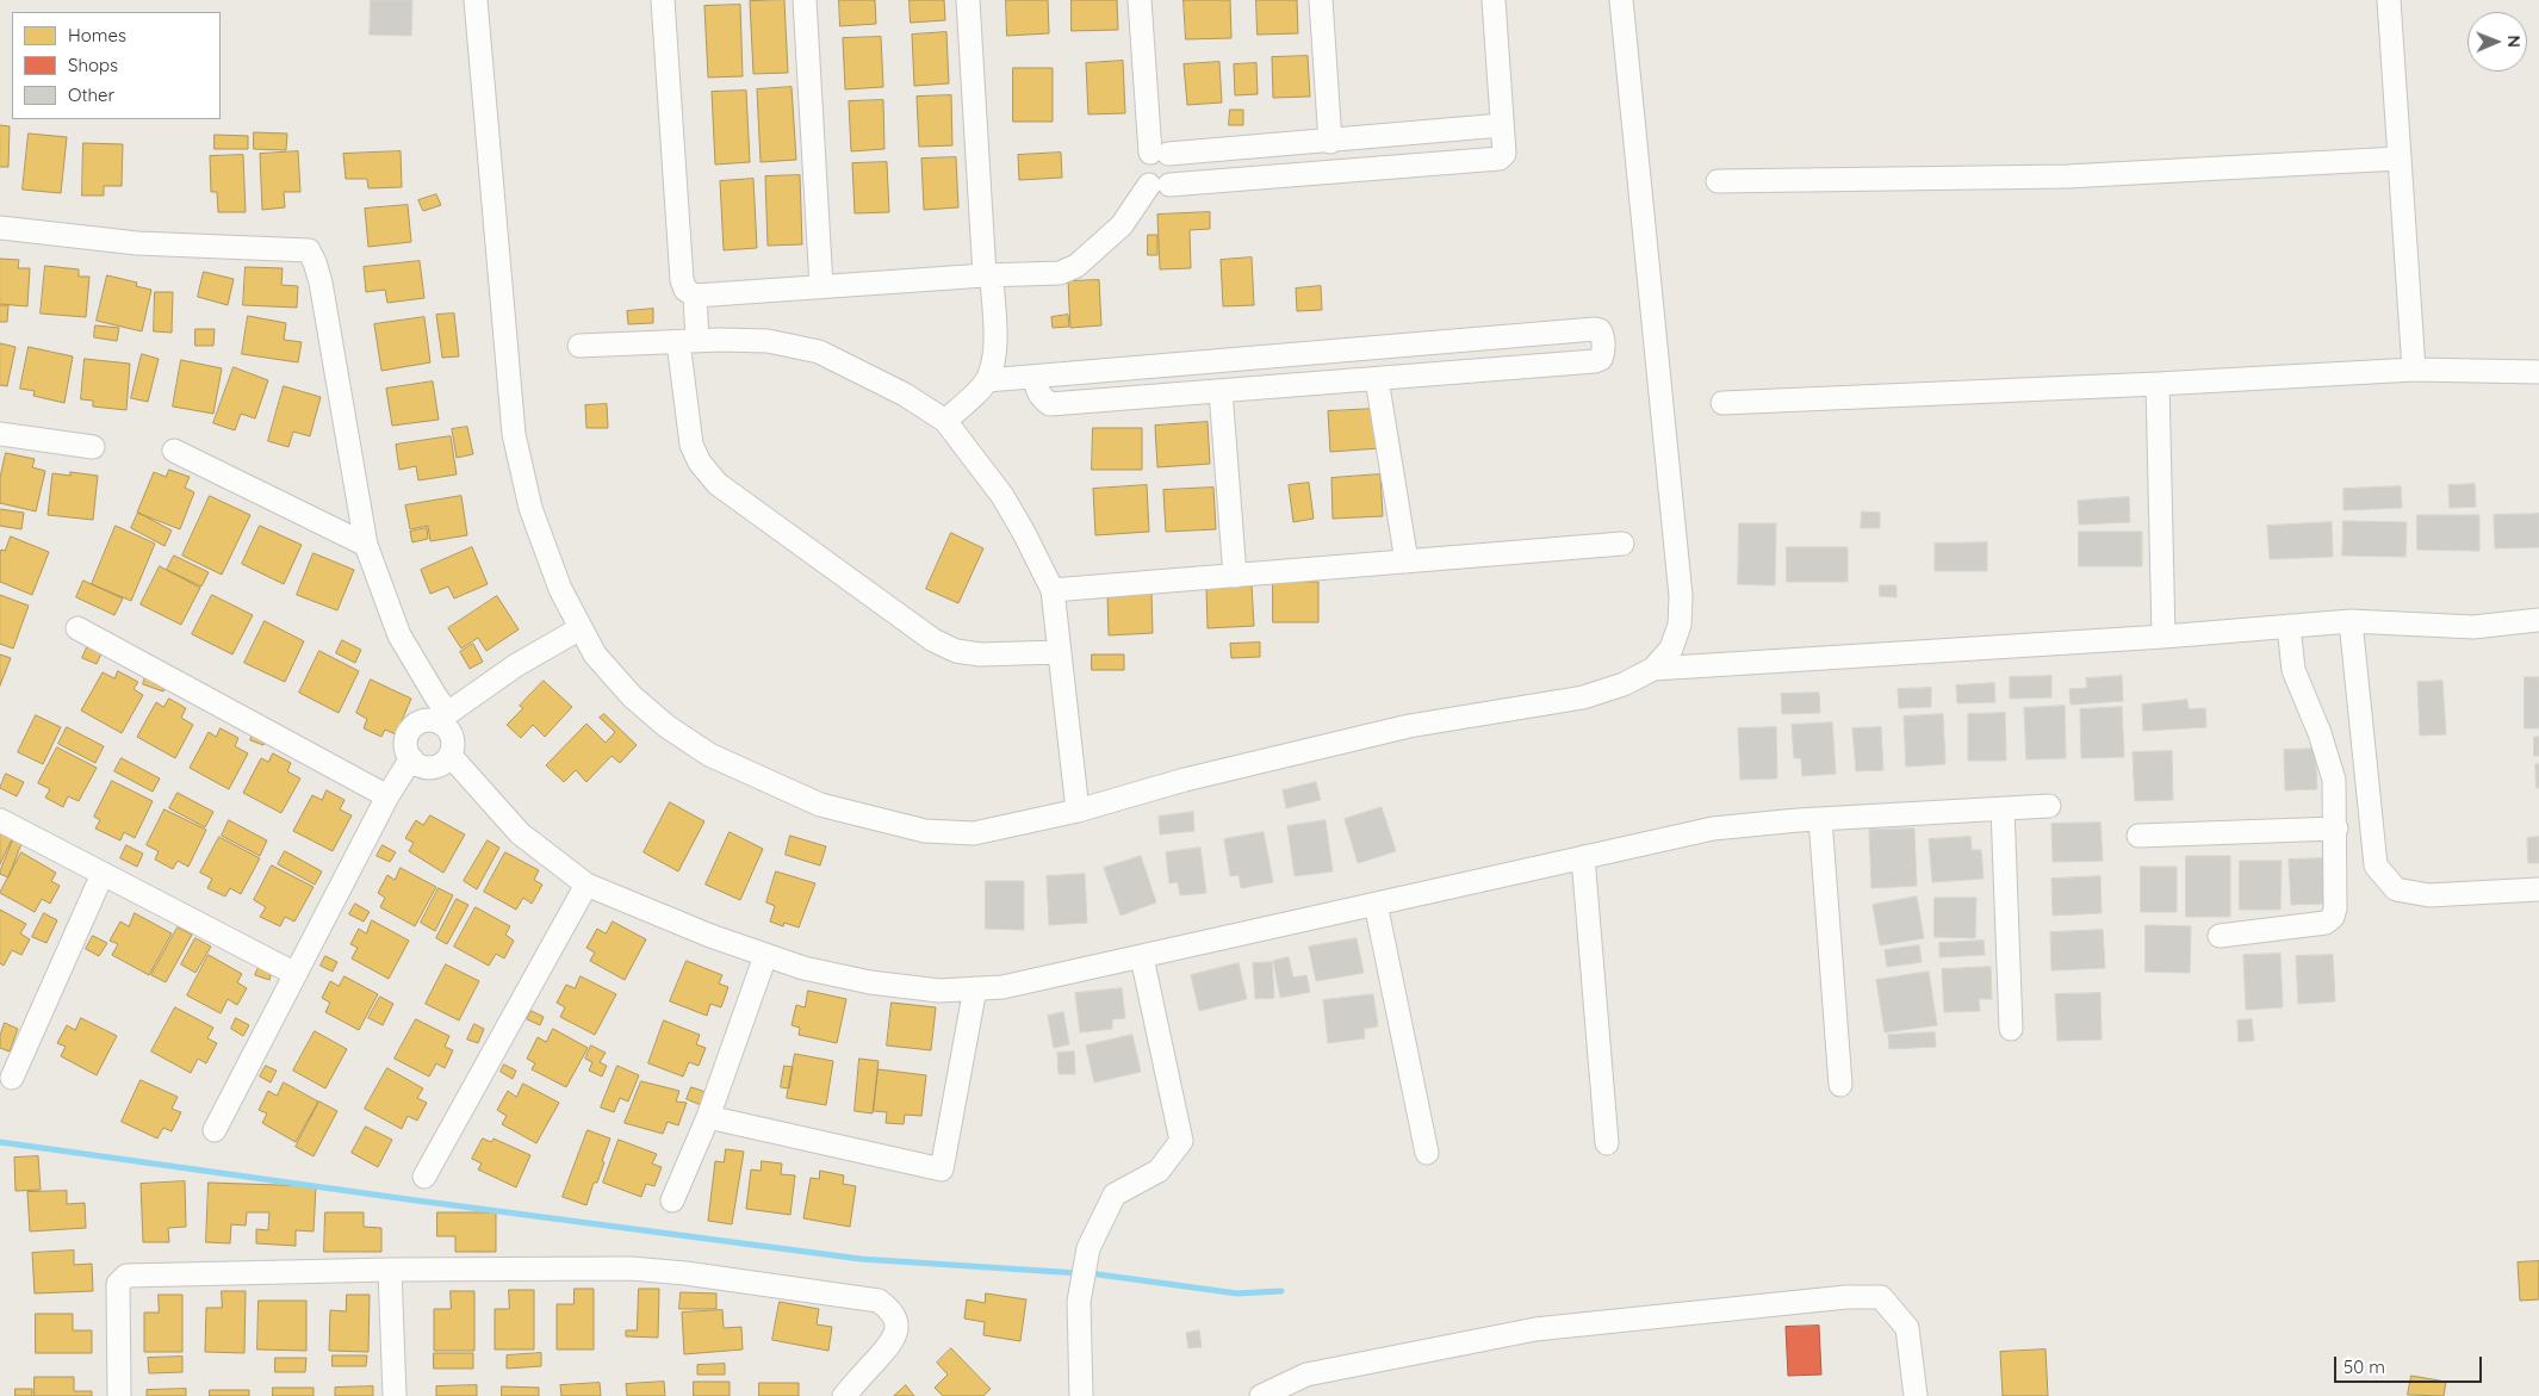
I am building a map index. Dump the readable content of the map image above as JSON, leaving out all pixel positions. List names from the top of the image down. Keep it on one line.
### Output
{"legend":["Homes","Shops","Other"],"scale_bar":"50 m","north":"right"}
